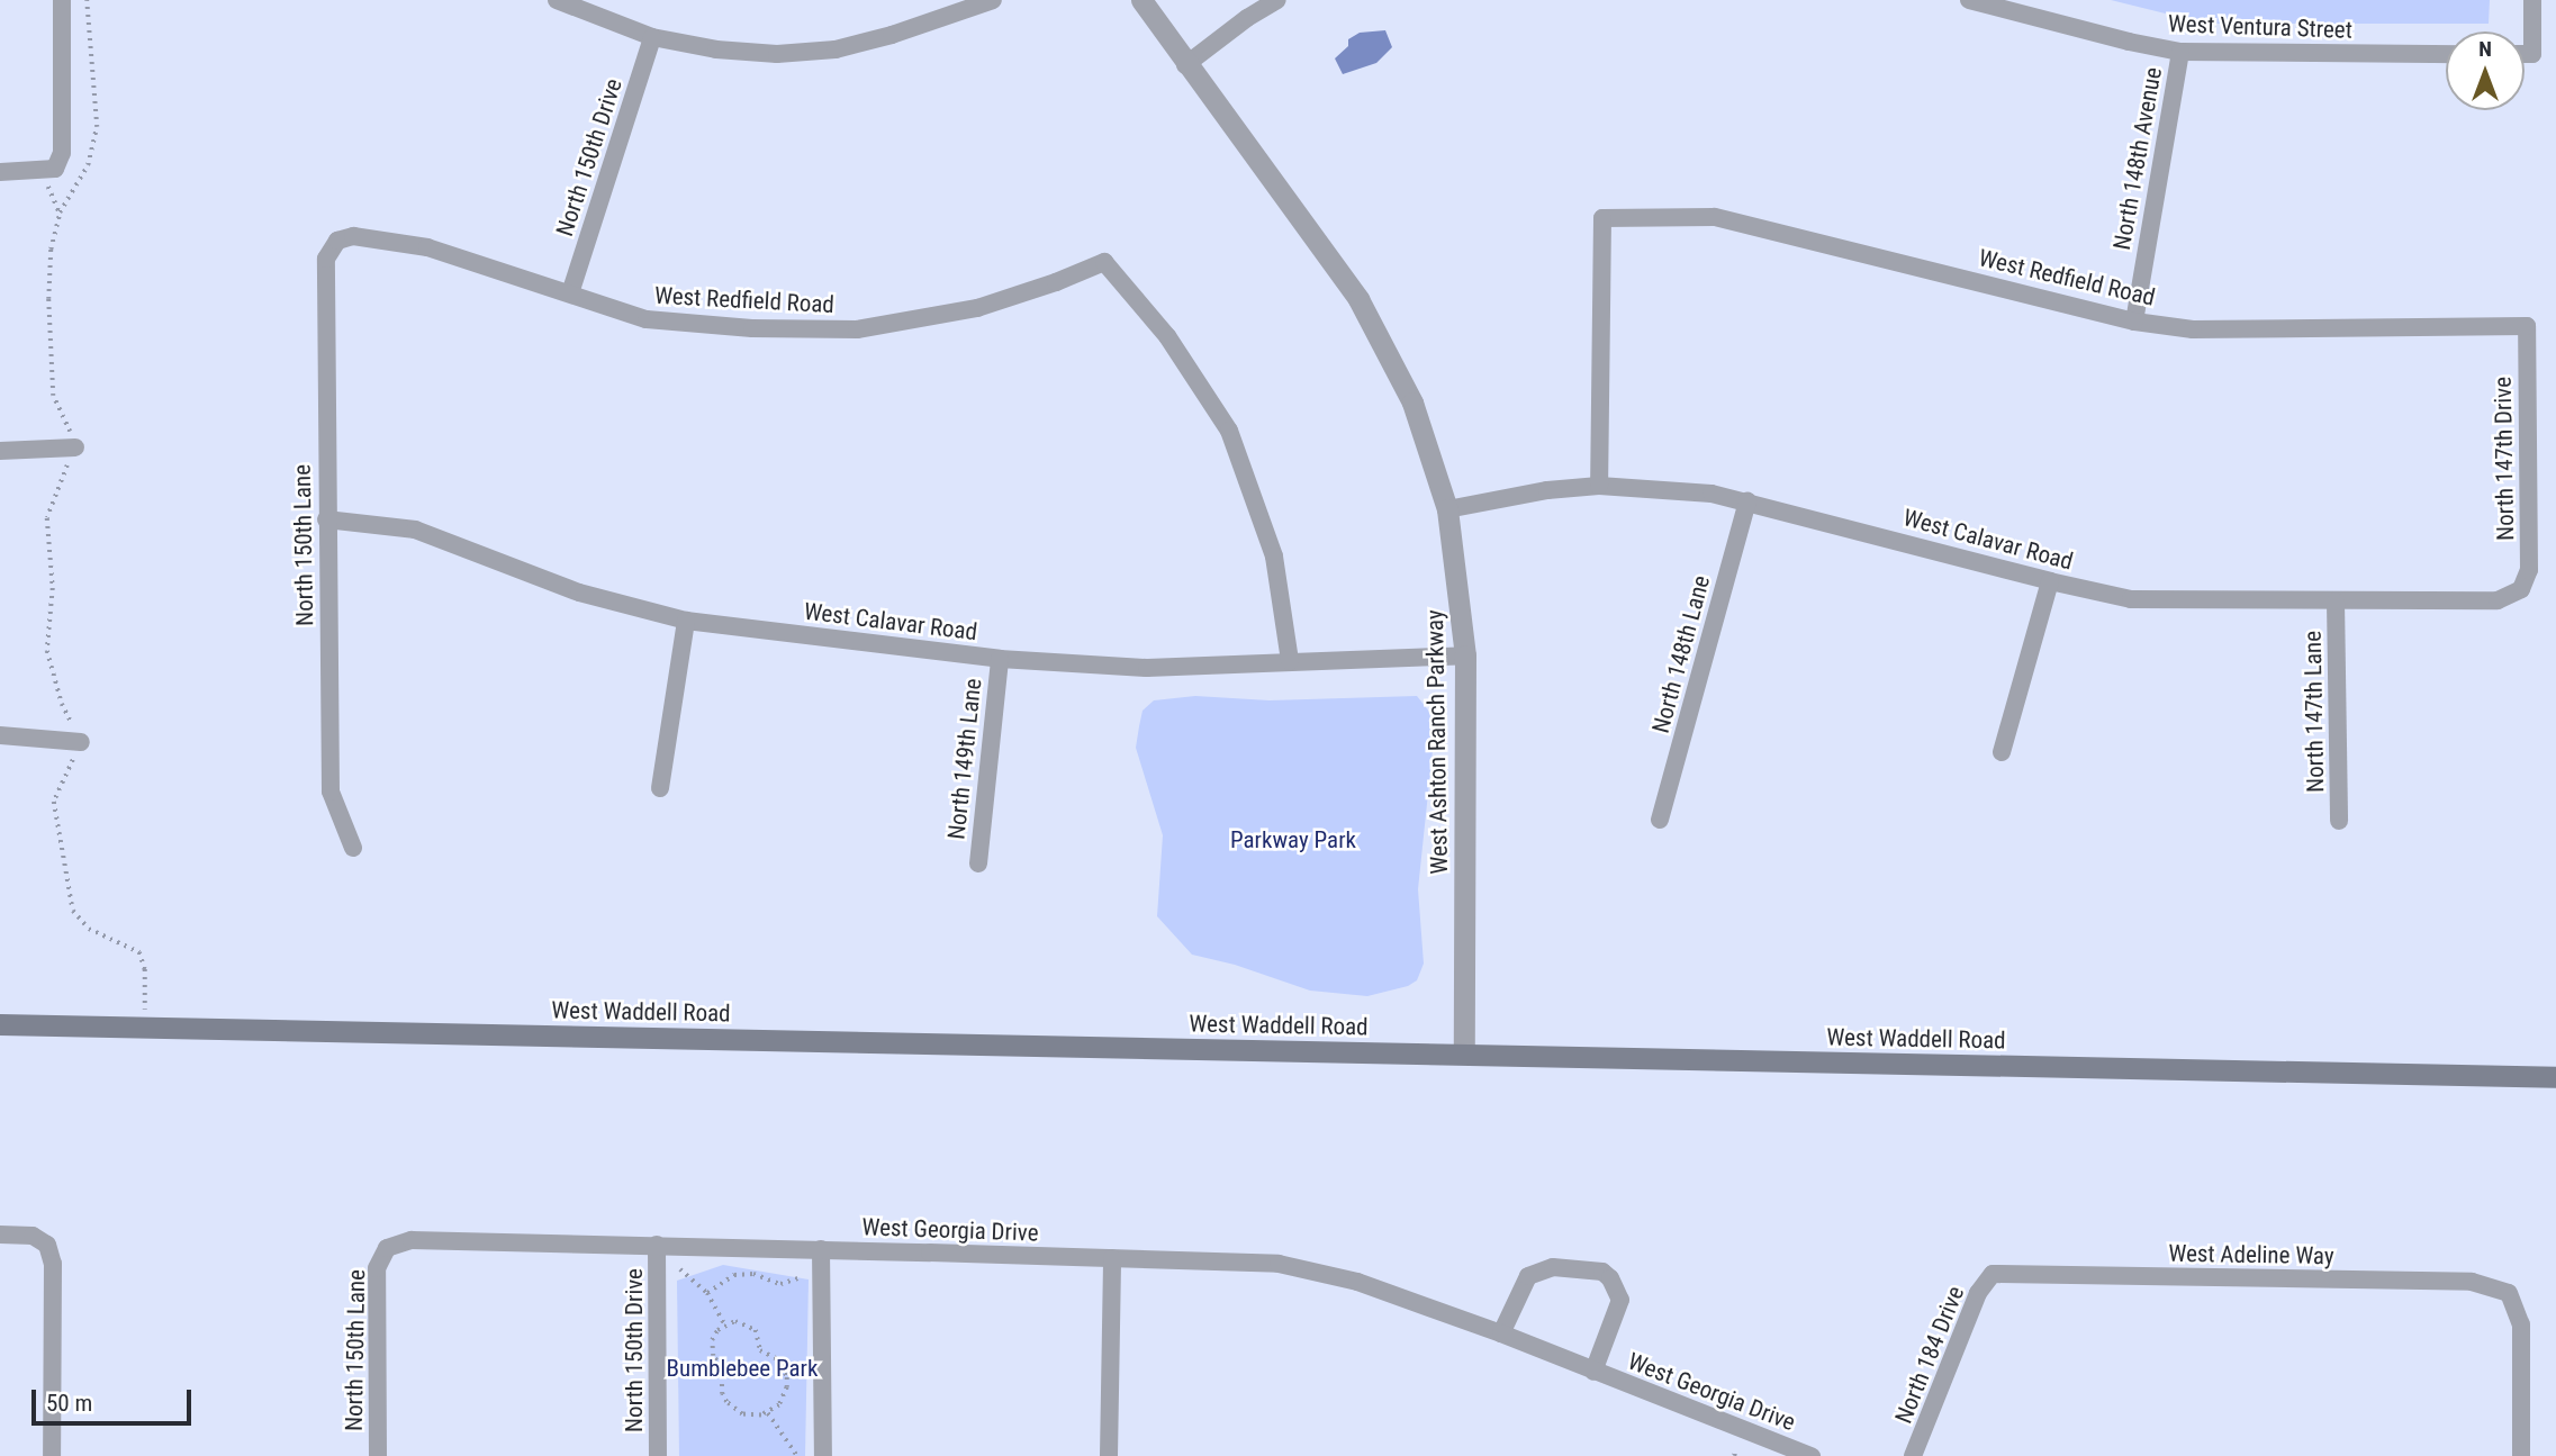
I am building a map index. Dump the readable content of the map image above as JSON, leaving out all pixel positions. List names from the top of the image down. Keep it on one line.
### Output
{"streets":{"main road":["West Waddell Road"],"street":["West Ventura Street","North 150th Drive","North 148th Avenue","West Redfield Road","North 147th Drive","West Calavar Road","North 150th Lane","North 148th Lane","North 147th Lane","West Ashton Ranch Parkway","North 149th Lane","West Georgia Drive","West Adeline Way","North 184 Drive"]},"crossings":[["West Ventura Street","North 148th Avenue"],["North 150th Drive","West Redfield Road"],["North 150th Drive","West Georgia Drive"],["North 148th Avenue","West Redfield Road"],["West Redfield Road","North 147th Drive"],["West Redfield Road","West Calavar Road"],["West Redfield Road","North 150th Lane"],["North 147th Drive","West Calavar Road"],["West Calavar Road","North 150th Lane"],["West Calavar Road","North 148th Lane"],["West Calavar Road","North 147th Lane"],["West Calavar Road","West Ashton Ranch Parkway"],["West Calavar Road","North 149th Lane"],["North 150th Lane","West Georgia Drive"],["West Ashton Ranch Parkway","West Waddell Road"],["West Adeline Way","North 184 Drive"]],"parks":["Parkway Park","Bumblebee Park"],"scale_bar":"50 m","north":"top"}
